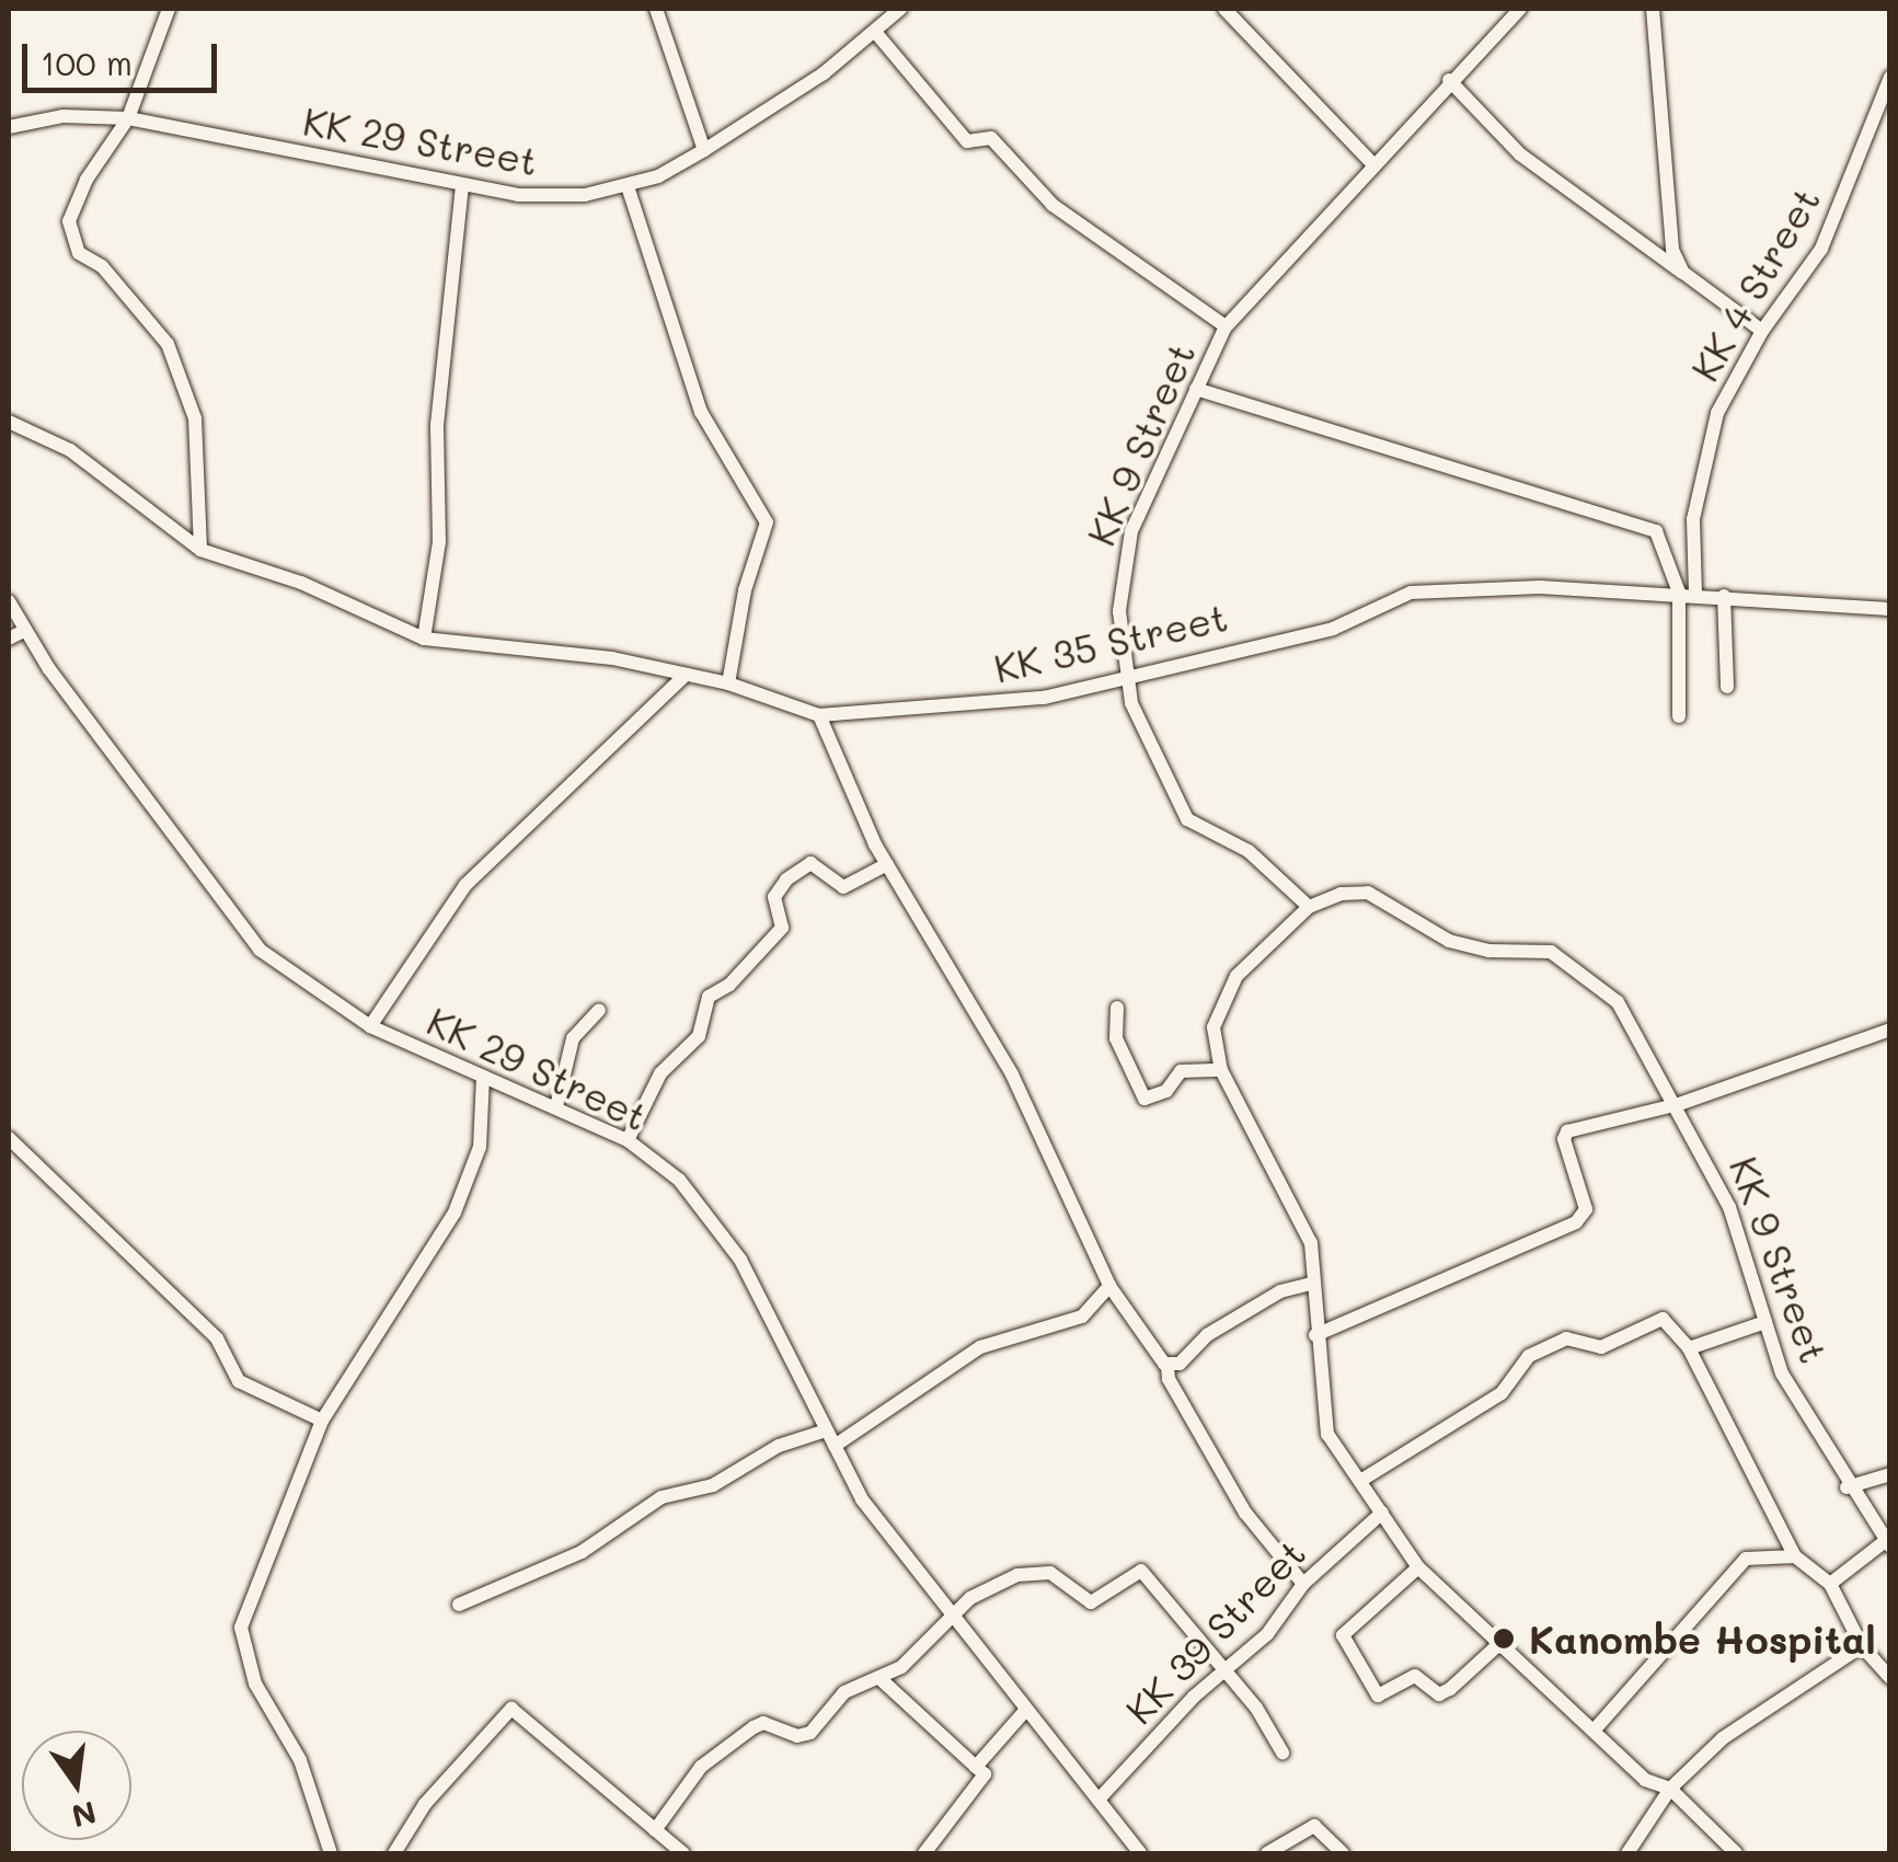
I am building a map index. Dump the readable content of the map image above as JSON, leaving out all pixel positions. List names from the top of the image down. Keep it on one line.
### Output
{"streets":{"street":["KK 29 Street","KK 4 Street","KK 9 Street","KK 35 Street","KK 39 Street"]},"crossings":[["KK 29 Street","KK 39 Street"],["KK 4 Street","KK 35 Street"],["KK 9 Street","KK 35 Street"]],"places":["Kanombe Hospital"],"scale_bar":"100 m","north":"bottom"}
